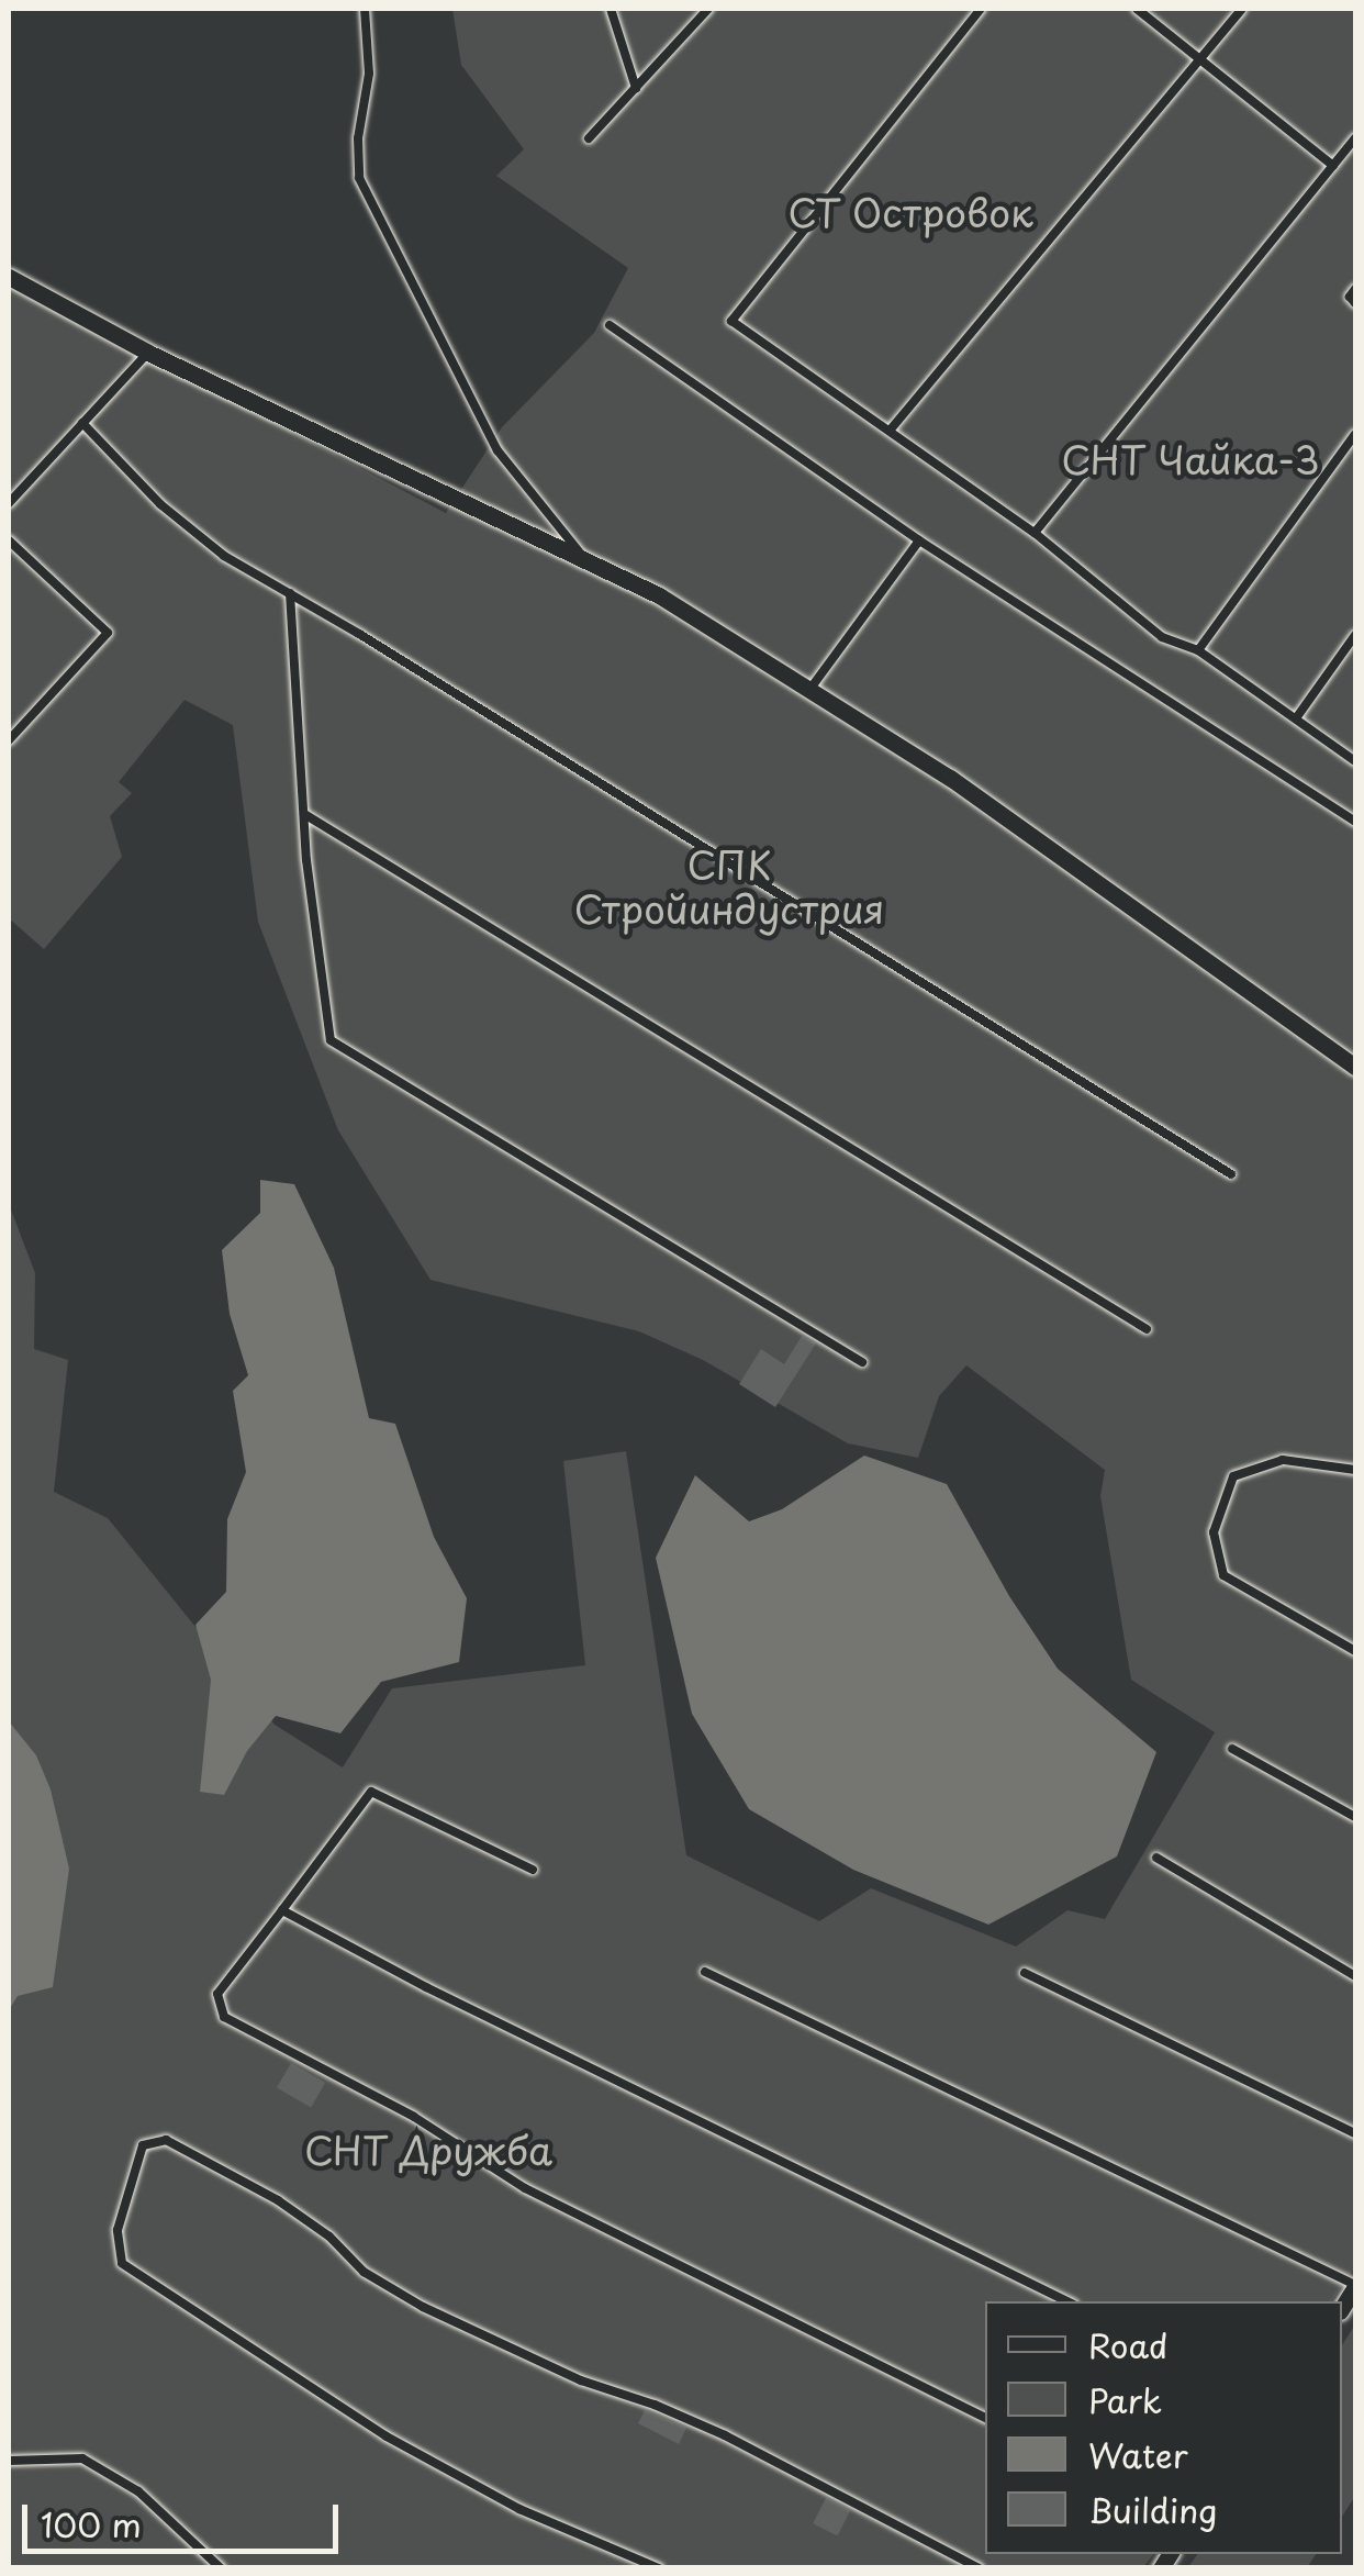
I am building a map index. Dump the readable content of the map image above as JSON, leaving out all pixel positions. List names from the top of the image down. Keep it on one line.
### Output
{"parks":["СТ Островок","СНТ Чайка-3","СПК Стройиндустрия","СНТ Дружба"],"legend":["Road","Park","Water","Building"],"scale_bar":"100 m"}
